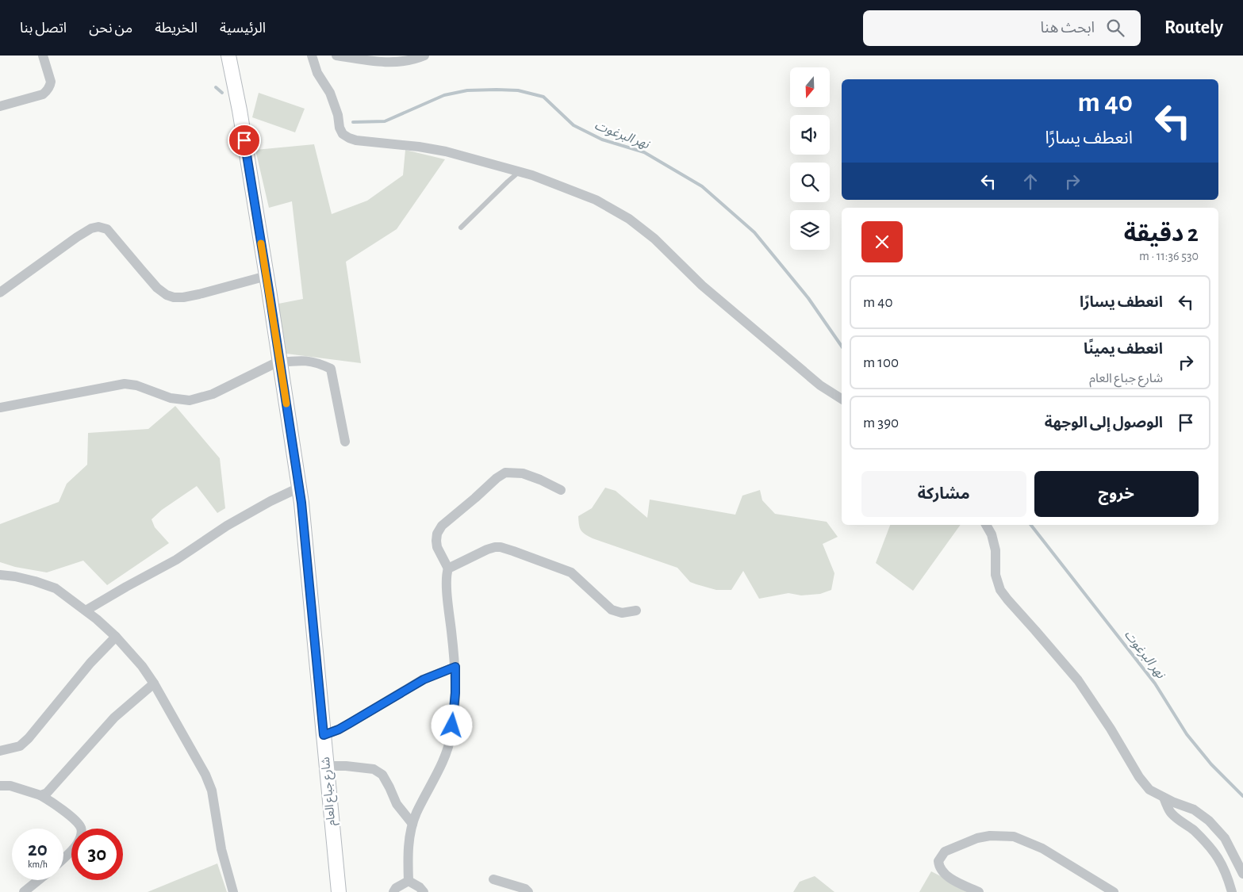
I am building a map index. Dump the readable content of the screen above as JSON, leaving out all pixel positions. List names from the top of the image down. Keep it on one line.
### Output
{"streets":{"main road":["شارع جباع العام"]},"water":["نهر البرغوت"],"north":"bottom","page":{"header":"Routely","search":"ابحث هنا","nav":["الرئيسية","الخريطة","من نحن","اتصل بنا"],"turn":["40 m","انعطف يسارًا"],"heading":["2 دقيقة","530 m · 11:36"],"list":[{"name":"انعطف يسارًا","value":"40 m"},{"name":"انعطف يمينًا","note":"شارع جباع العام","value":"100 m"},{"name":"الوصول إلى الوجهة","value":"390 m"}],"buttons":["خروج","مشاركة"],"speed":"20 km/h","limit":"30"}}
